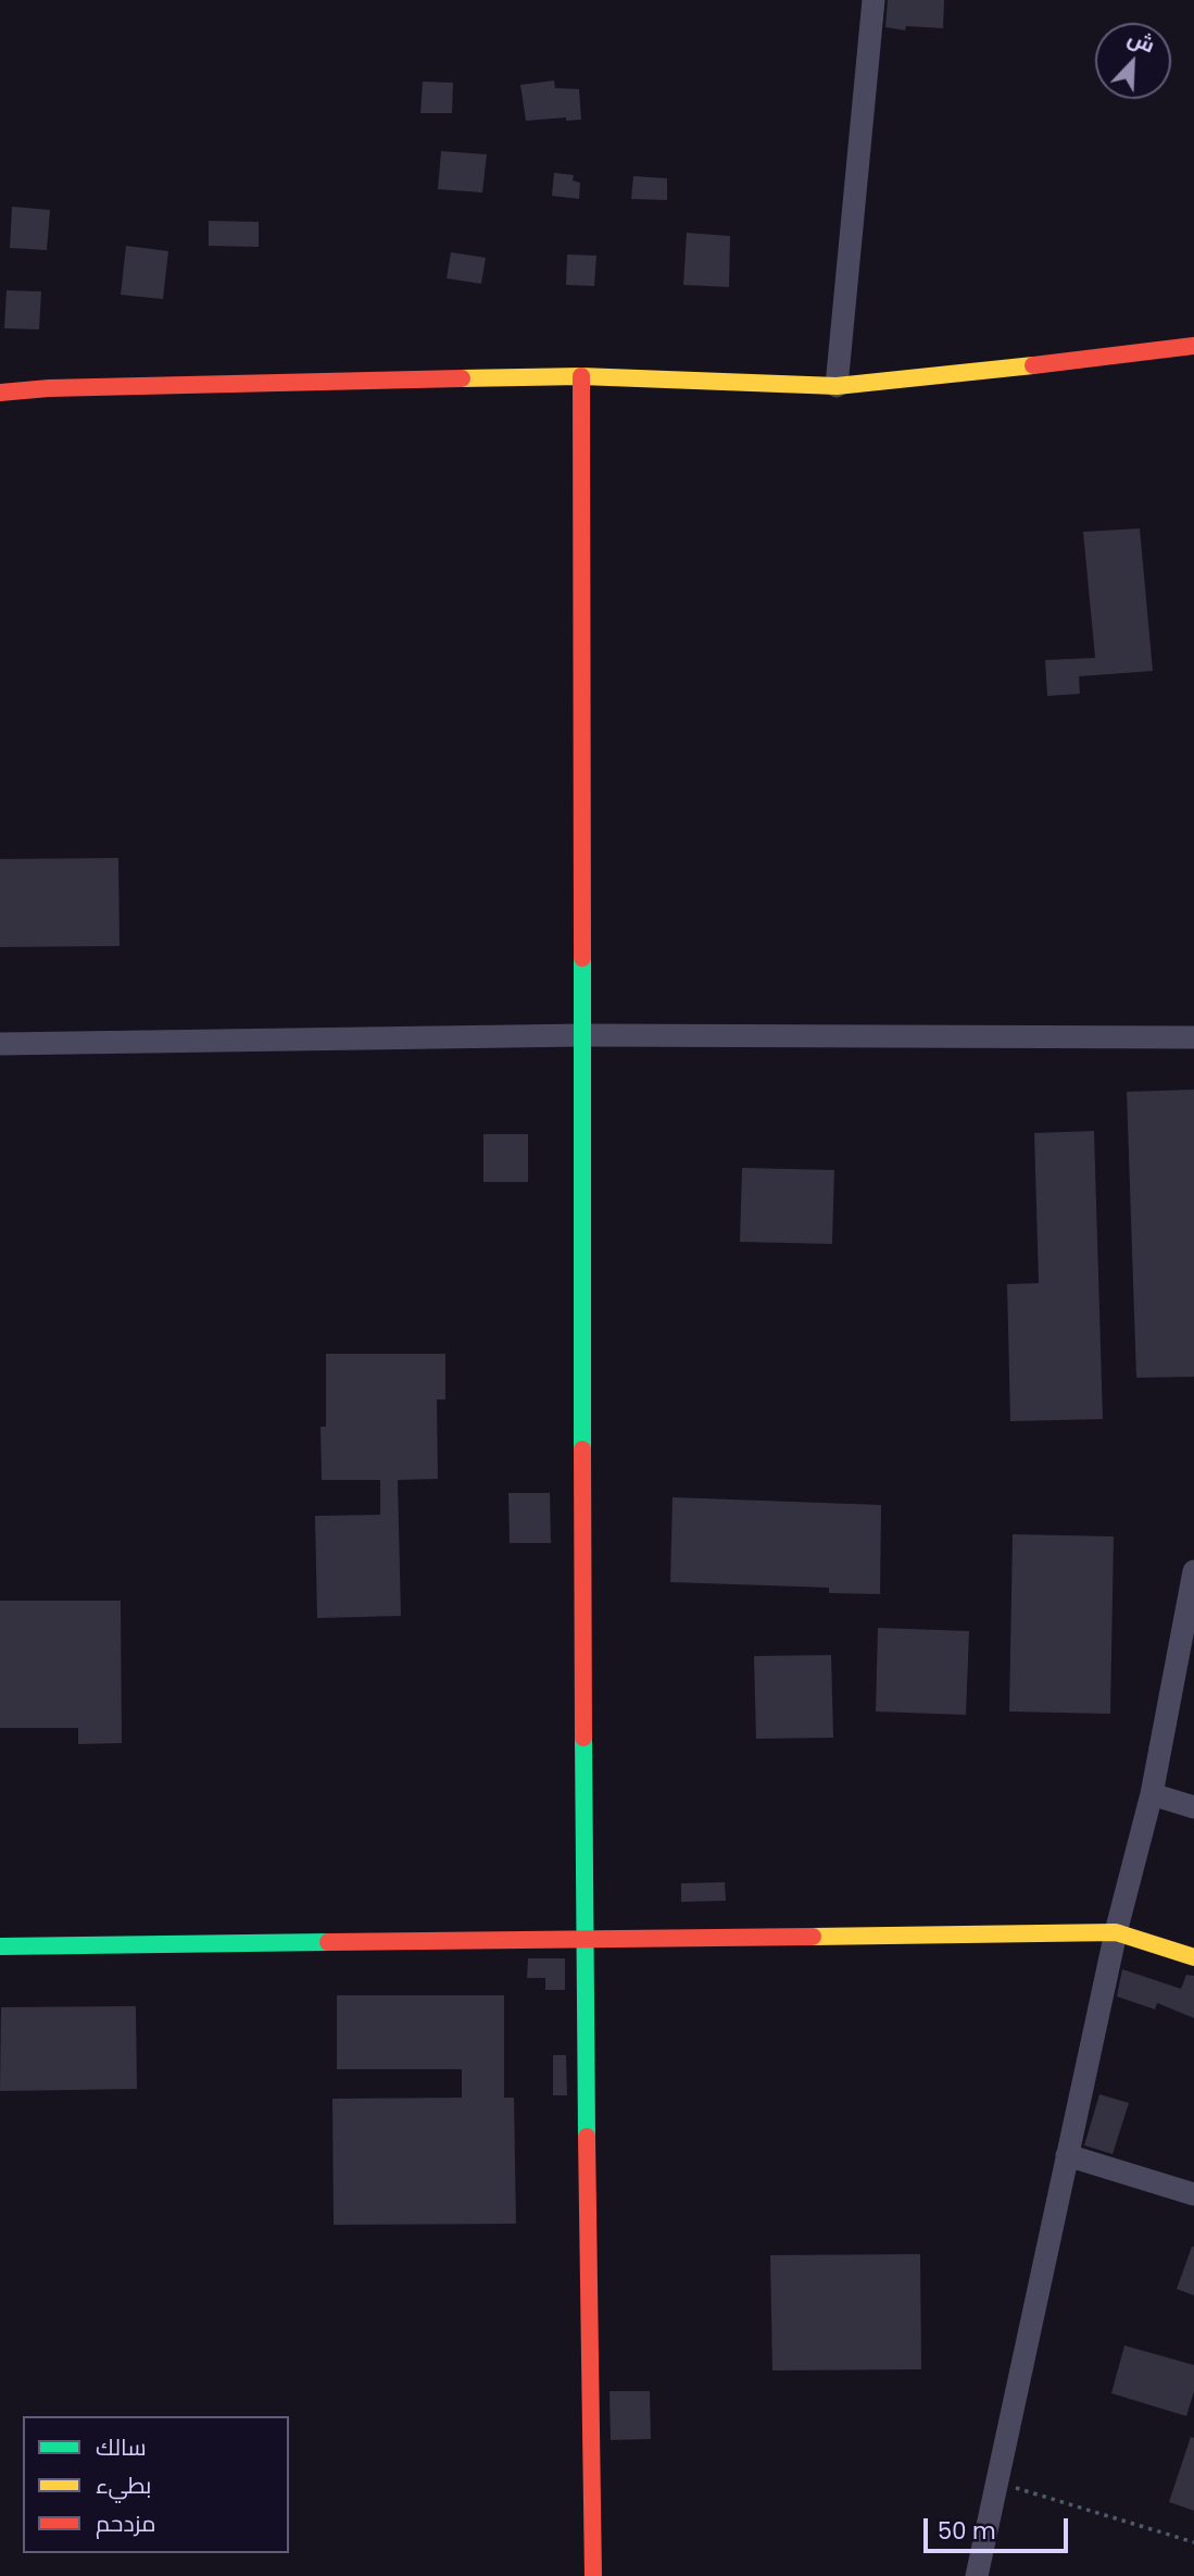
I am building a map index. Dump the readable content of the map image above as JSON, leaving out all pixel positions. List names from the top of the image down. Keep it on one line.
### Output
{"legend":["سالك","بطيء","مزدحم"],"scale_bar":"50 m","north":"top right"}
